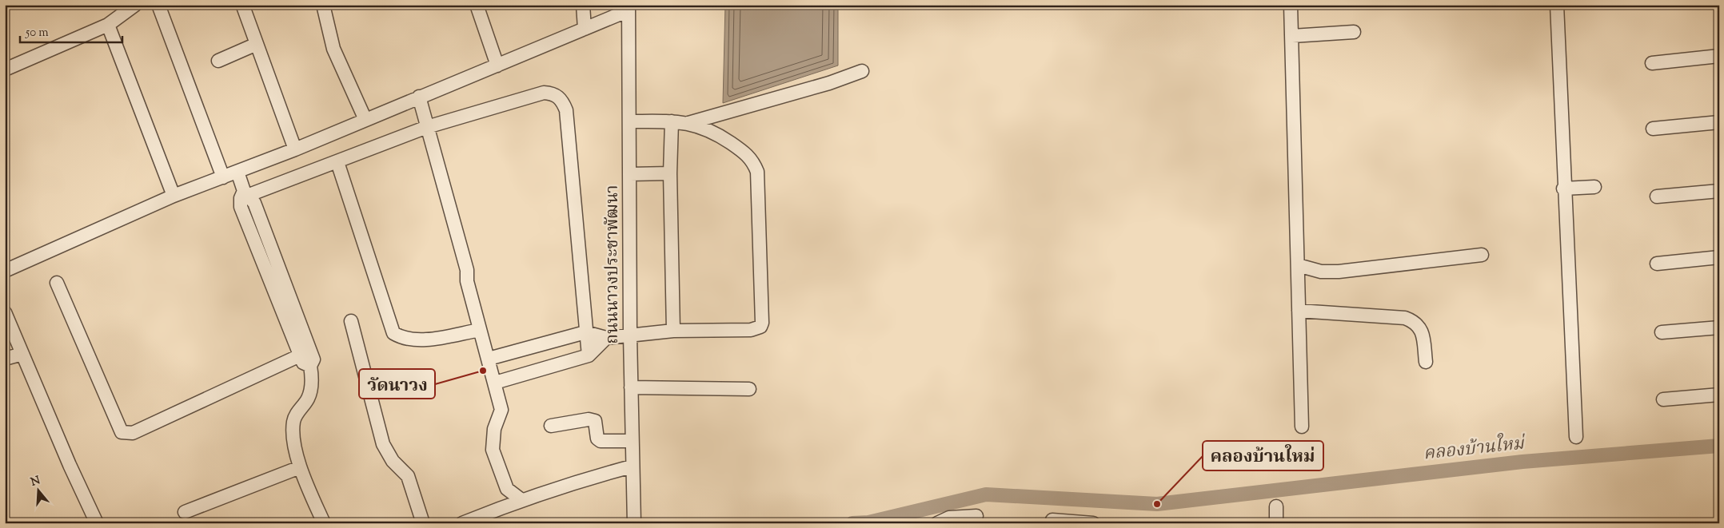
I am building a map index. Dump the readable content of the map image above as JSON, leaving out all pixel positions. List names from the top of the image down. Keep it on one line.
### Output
{"streets":{"street":["ถนนนาวงประชาพัฒนา"]},"water":["คลองบ้านใหม่"],"places":["วัดนาวง","คลองบ้านใหม่"],"scale_bar":"50 m","north":"top"}
